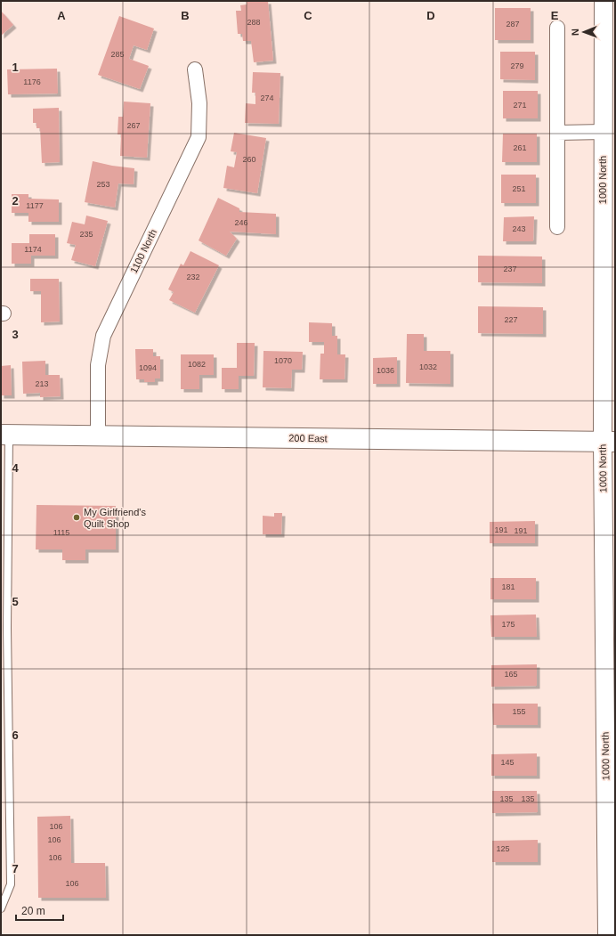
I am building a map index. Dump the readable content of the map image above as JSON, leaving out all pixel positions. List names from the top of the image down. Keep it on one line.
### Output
{"streets":{"main road":["200 East"],"street":["1000 North","1100 North"]},"crossings":[["1000 North","200 East"],["1100 North","200 East"]],"places":["My Girlfriend's Quilt Shop"],"house_numbers":["288","287","285","279","1176","274","271","267","261","260","253","251","1177","246","243","235","1174","237","232","227","1070","1082","1032","1094","1036","213","191","191","1115","181","175","165","155","145","135","135","106","106","125","106","106"],"scale_bar":"20 m","north":"left","grid":{"columns":["A","B","C","D","E"],"rows":["1","2","3","4","5","6","7"]}}
